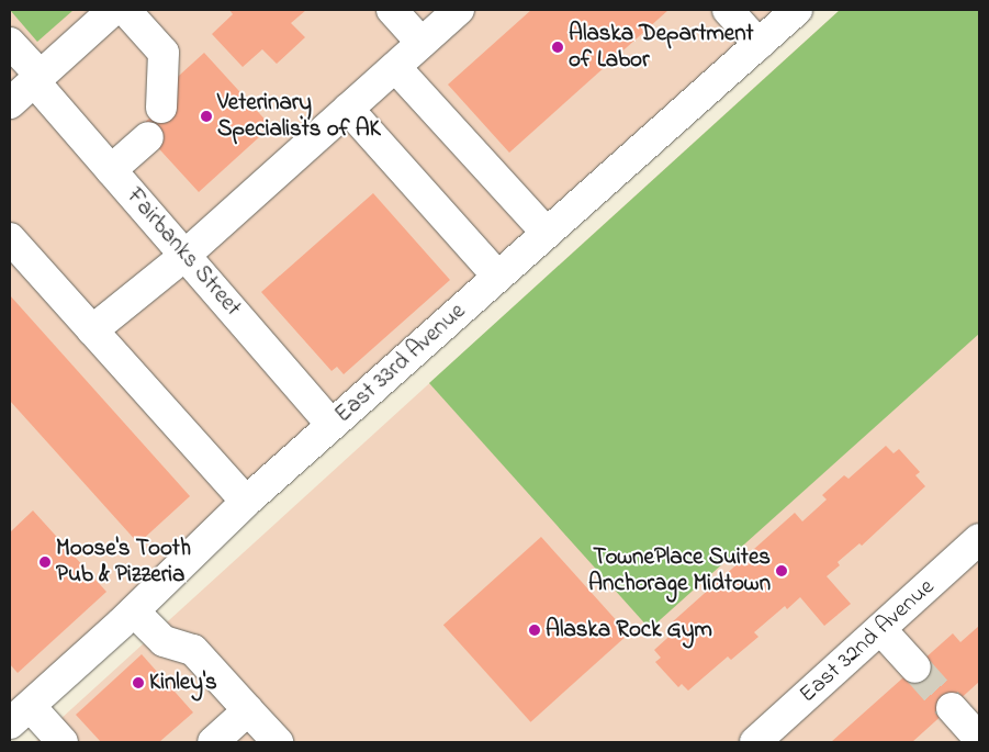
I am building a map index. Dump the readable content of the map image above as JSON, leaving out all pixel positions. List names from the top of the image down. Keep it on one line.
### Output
{"streets":{"street":["Fairbanks Street","East 33rd Avenue","East 32nd Avenue"]},"crossings":[["Fairbanks Street","East 33rd Avenue"]],"places":["Alaska Department of Labor","Veterinary Specialists of AK","Moose's Tooth Pub & Pizzeria","TownePlace Suites Anchorage Midtown","Alaska Rock Gym","Kinley's"]}
